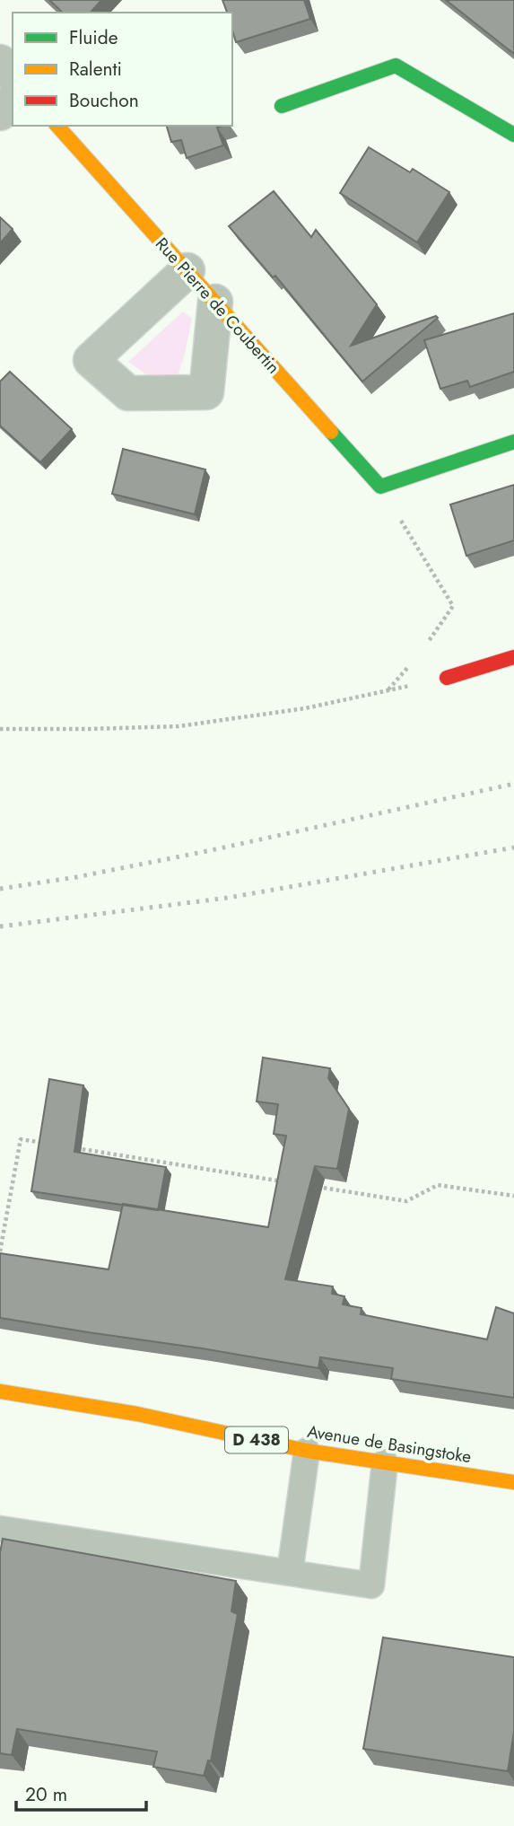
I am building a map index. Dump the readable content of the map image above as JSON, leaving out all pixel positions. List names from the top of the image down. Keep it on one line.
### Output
{"streets":{"street":["Rue Pierre de Coubertin","D 438","Avenue de Basingstoke"]},"legend":["Fluide","Ralenti","Bouchon"],"scale_bar":"20 m"}
